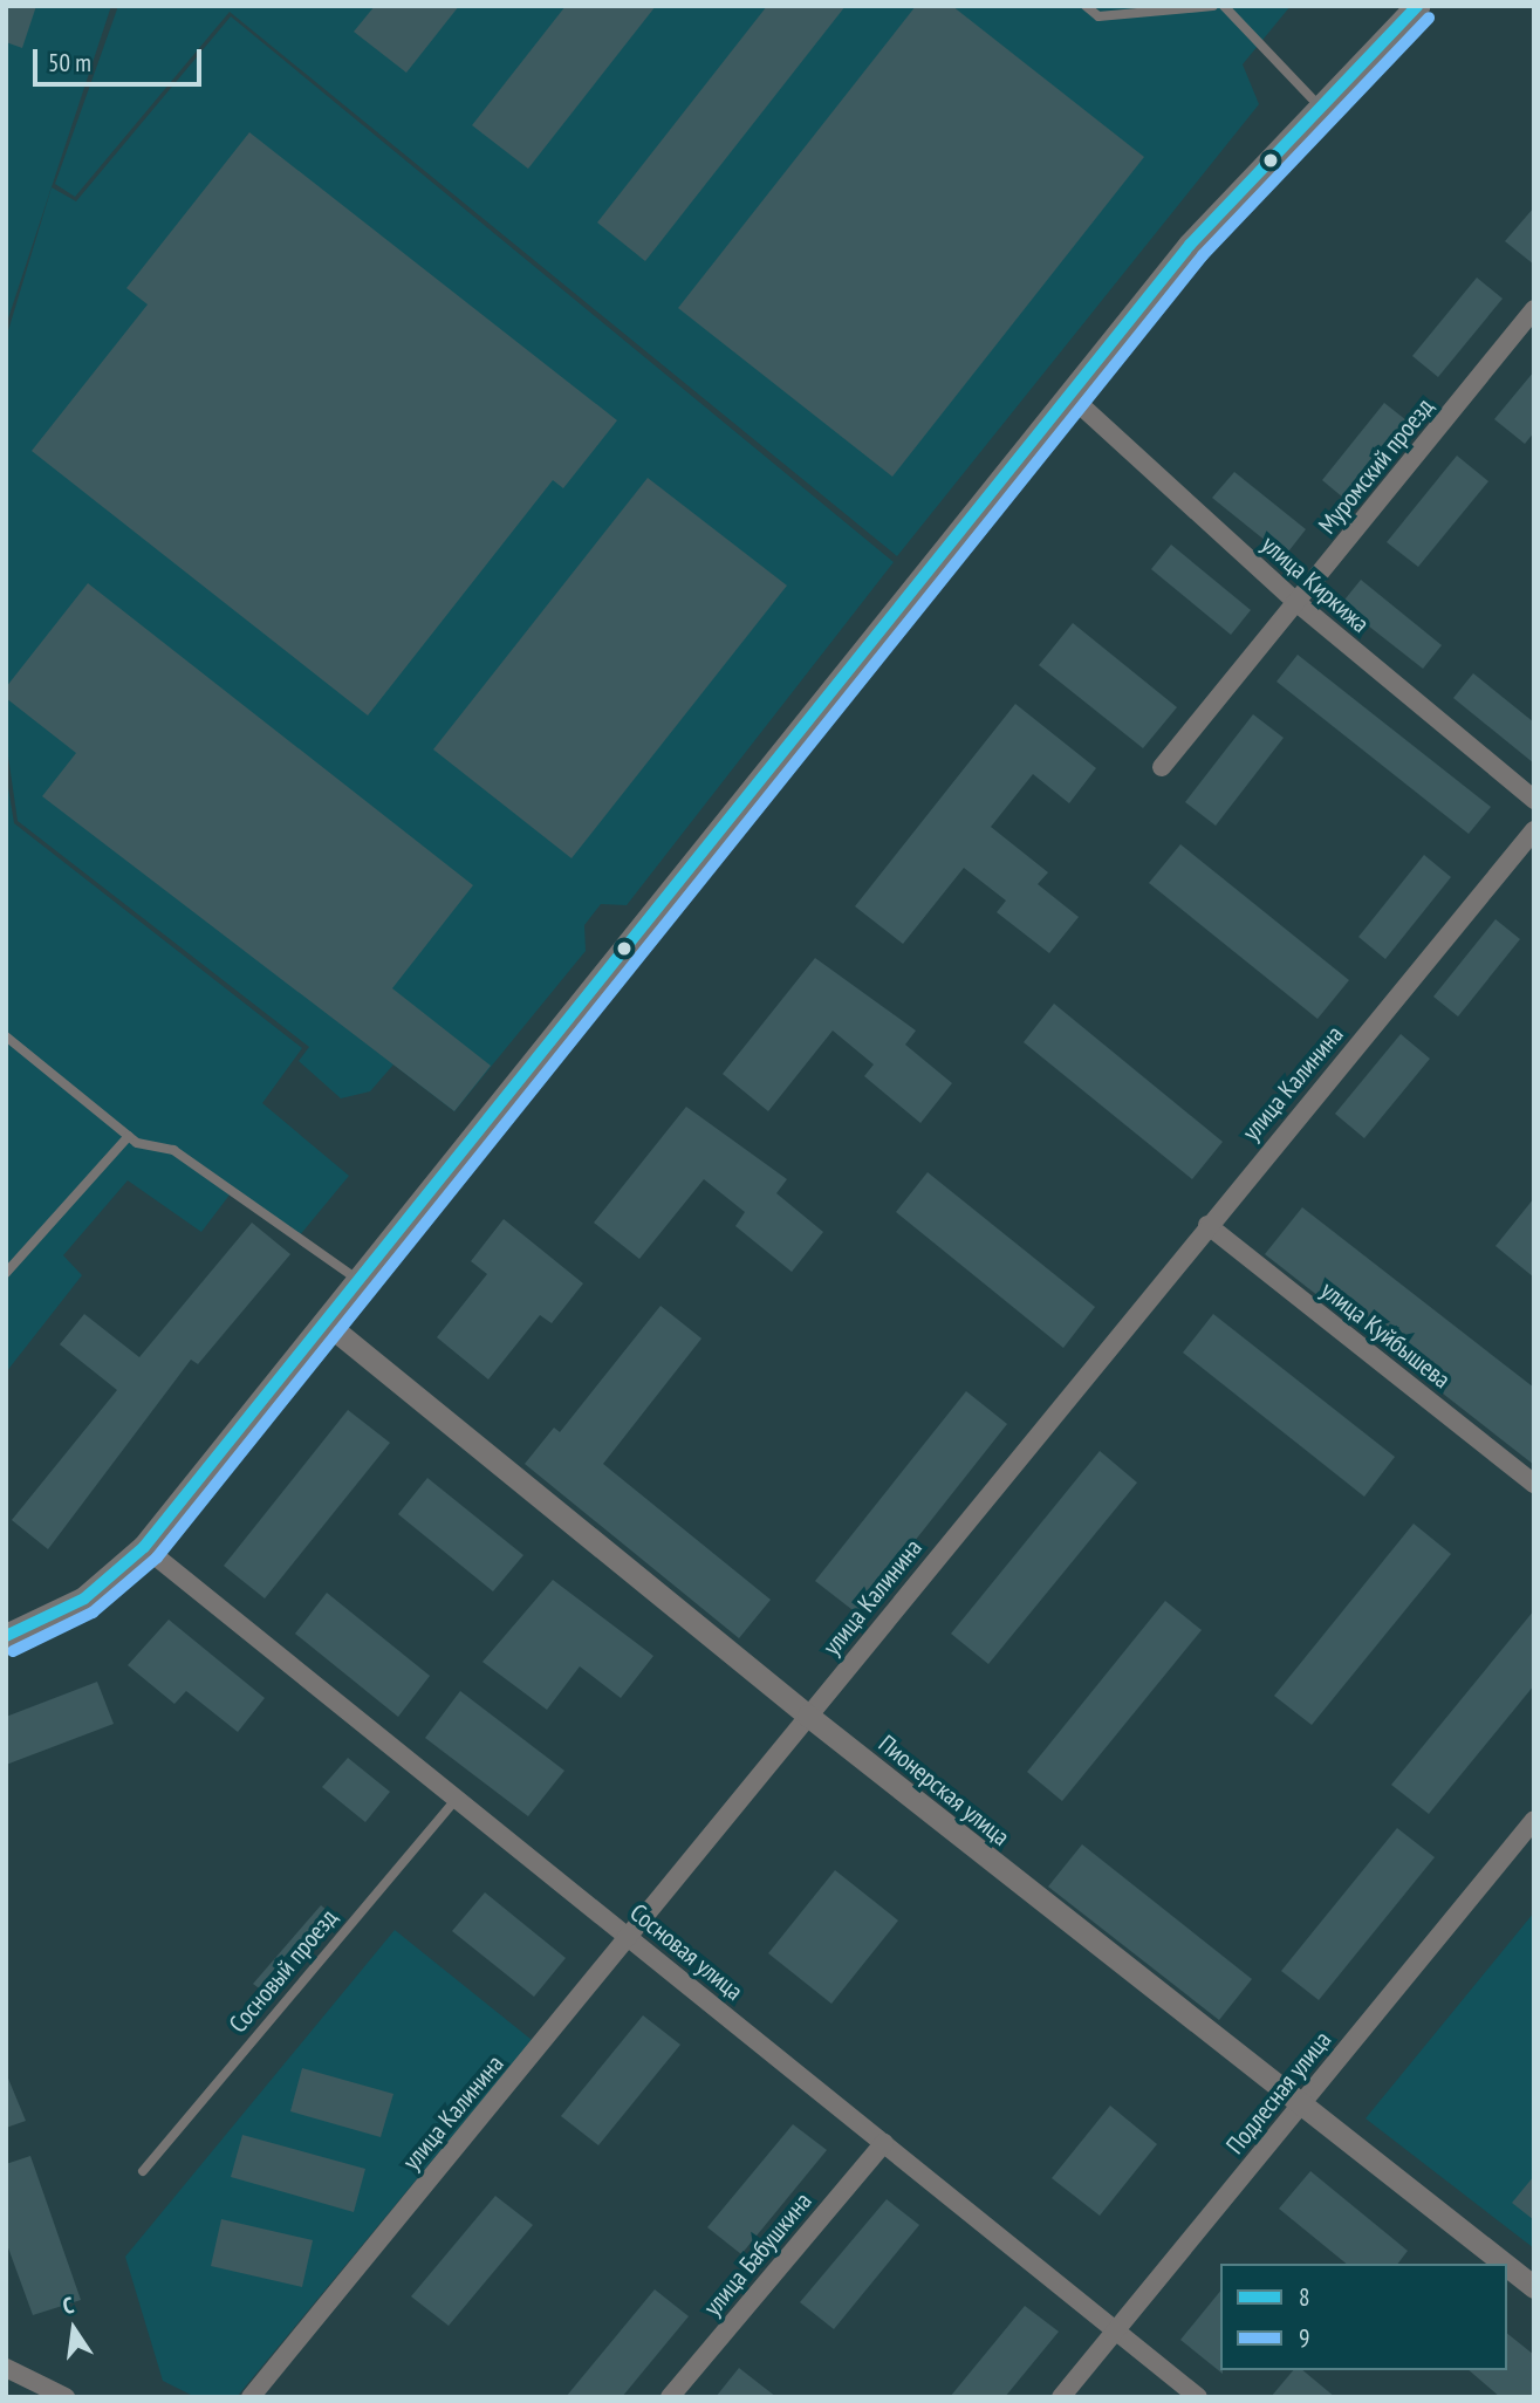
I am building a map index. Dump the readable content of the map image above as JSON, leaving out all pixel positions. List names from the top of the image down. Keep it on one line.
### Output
{"streets":{"street":["Муромский проезд","улица Киркижа","улица Калинина","улица Куйбышева","Пионерская улица","Сосновая улица","Подлесная улица","улица Бабушкина"],"lane":["Сосновый проезд"]},"crossings":[["Муромский проезд","улица Киркижа"],["улица Калинина","улица Куйбышева"],["улица Калинина","Пионерская улица"],["улица Калинина","Сосновая улица"],["Пионерская улица","Подлесная улица"],["Сосновая улица","Сосновый проезд"],["Сосновая улица","Подлесная улица"],["Сосновая улица","улица Бабушкина"]],"lines":["transit line 8","transit line 9"],"legend":["8","9"],"scale_bar":"50 m","north":"top"}
